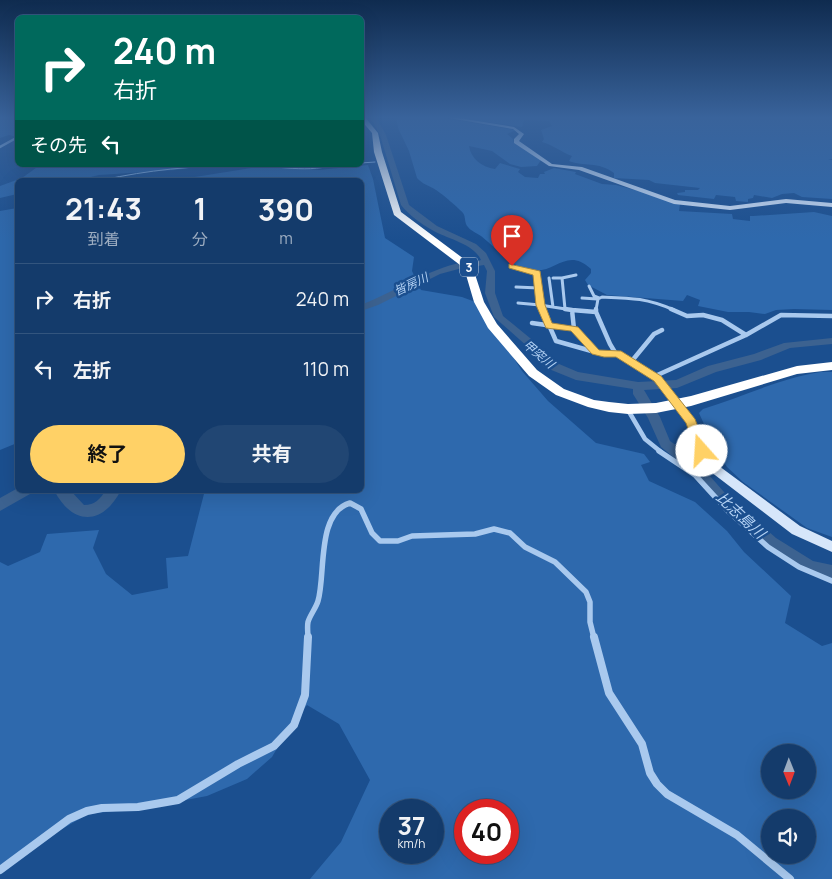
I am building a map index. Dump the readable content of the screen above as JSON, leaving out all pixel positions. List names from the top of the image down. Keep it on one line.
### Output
{"streets":{"highway":["3"]},"water":["皆房川","甲突川","比志島川"],"north":"bottom","page":{"turn":["240 m","右折"],"then":"その先","eta":["21:43","到着","1","分","390","m"],"list":[{"name":"右折","value":"240 m"},{"name":"左折","value":"110 m"}],"buttons":["終了","共有"],"speed":"37 km/h","limit":"40"}}
